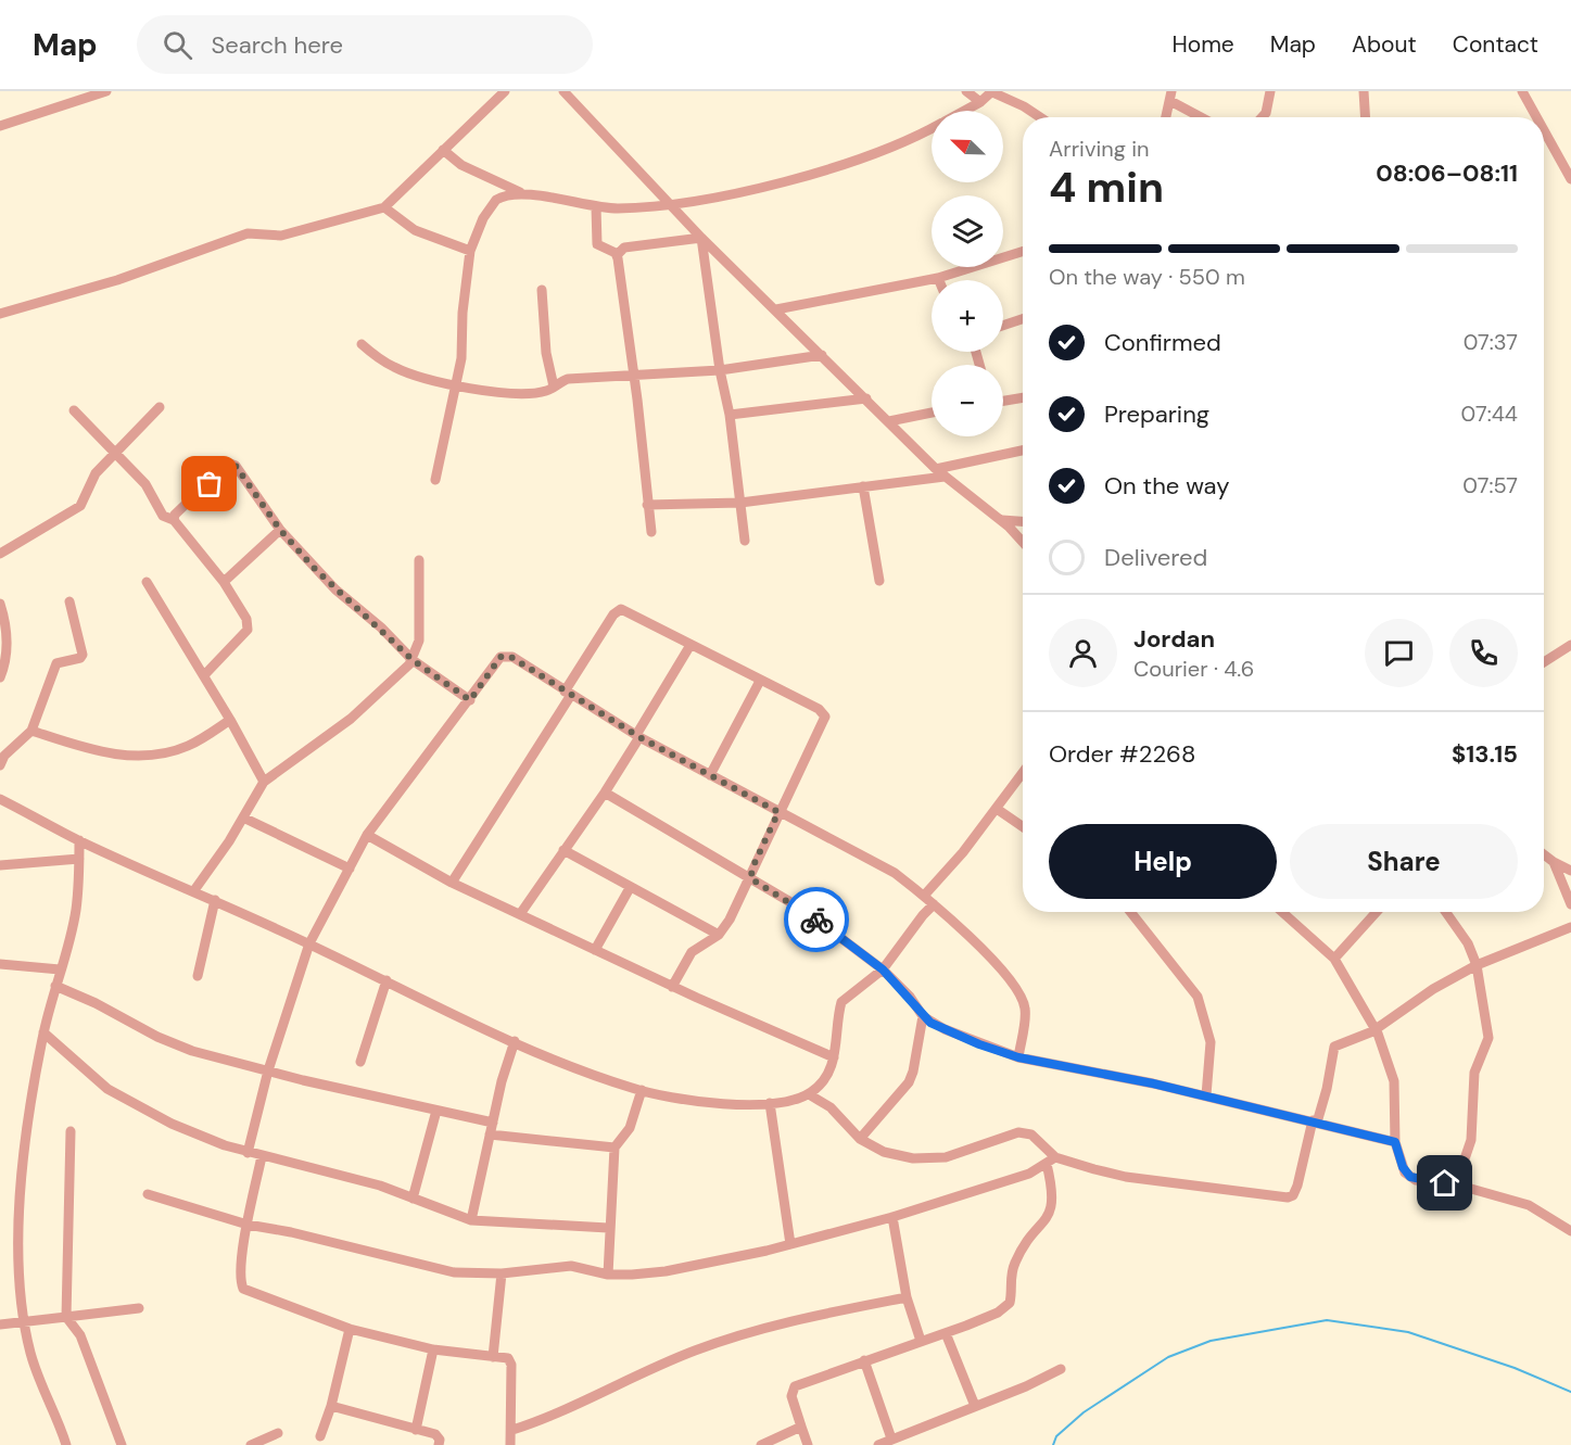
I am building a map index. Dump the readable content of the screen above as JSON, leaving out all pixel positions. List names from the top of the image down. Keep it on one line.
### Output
{"north":"top left","page":{"header":"Map","search":"Search here","nav":["Home","Map","About","Contact"],"map_buttons":["+","−"],"heading":["4 min","Arriving in","08:06–08:11"],"panel":["Jordan","Courier · 4.6","Order #2268","$13.15"],"bar":"On the way · 550 m","list":[["Confirmed","07:37"],["Preparing","07:44"],["On the way","07:57"],"Delivered"],"buttons":["Help","Share"]}}
